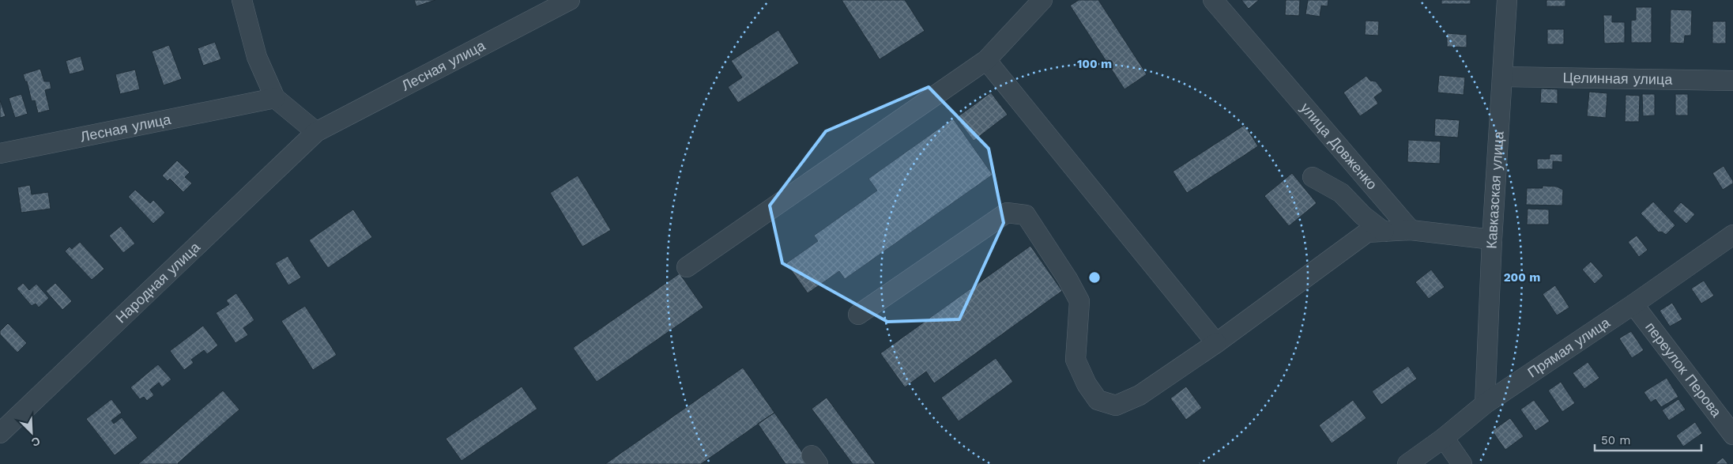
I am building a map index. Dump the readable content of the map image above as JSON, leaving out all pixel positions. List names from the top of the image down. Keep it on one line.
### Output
{"streets":{"street":["Лесная улица","Целинная улица","улица Довженко","Кавказская улица","Народная улица","Прямая улица","переулок Перова"]},"crossings":[["Лесная улица","Народная улица"],["Целинная улица","Кавказская улица"],["Кавказская улица","Прямая улица"],["Прямая улица","переулок Перова"]],"scale_bar":"50 m","north":"bottom right","rings":["100 m","200 m"]}
